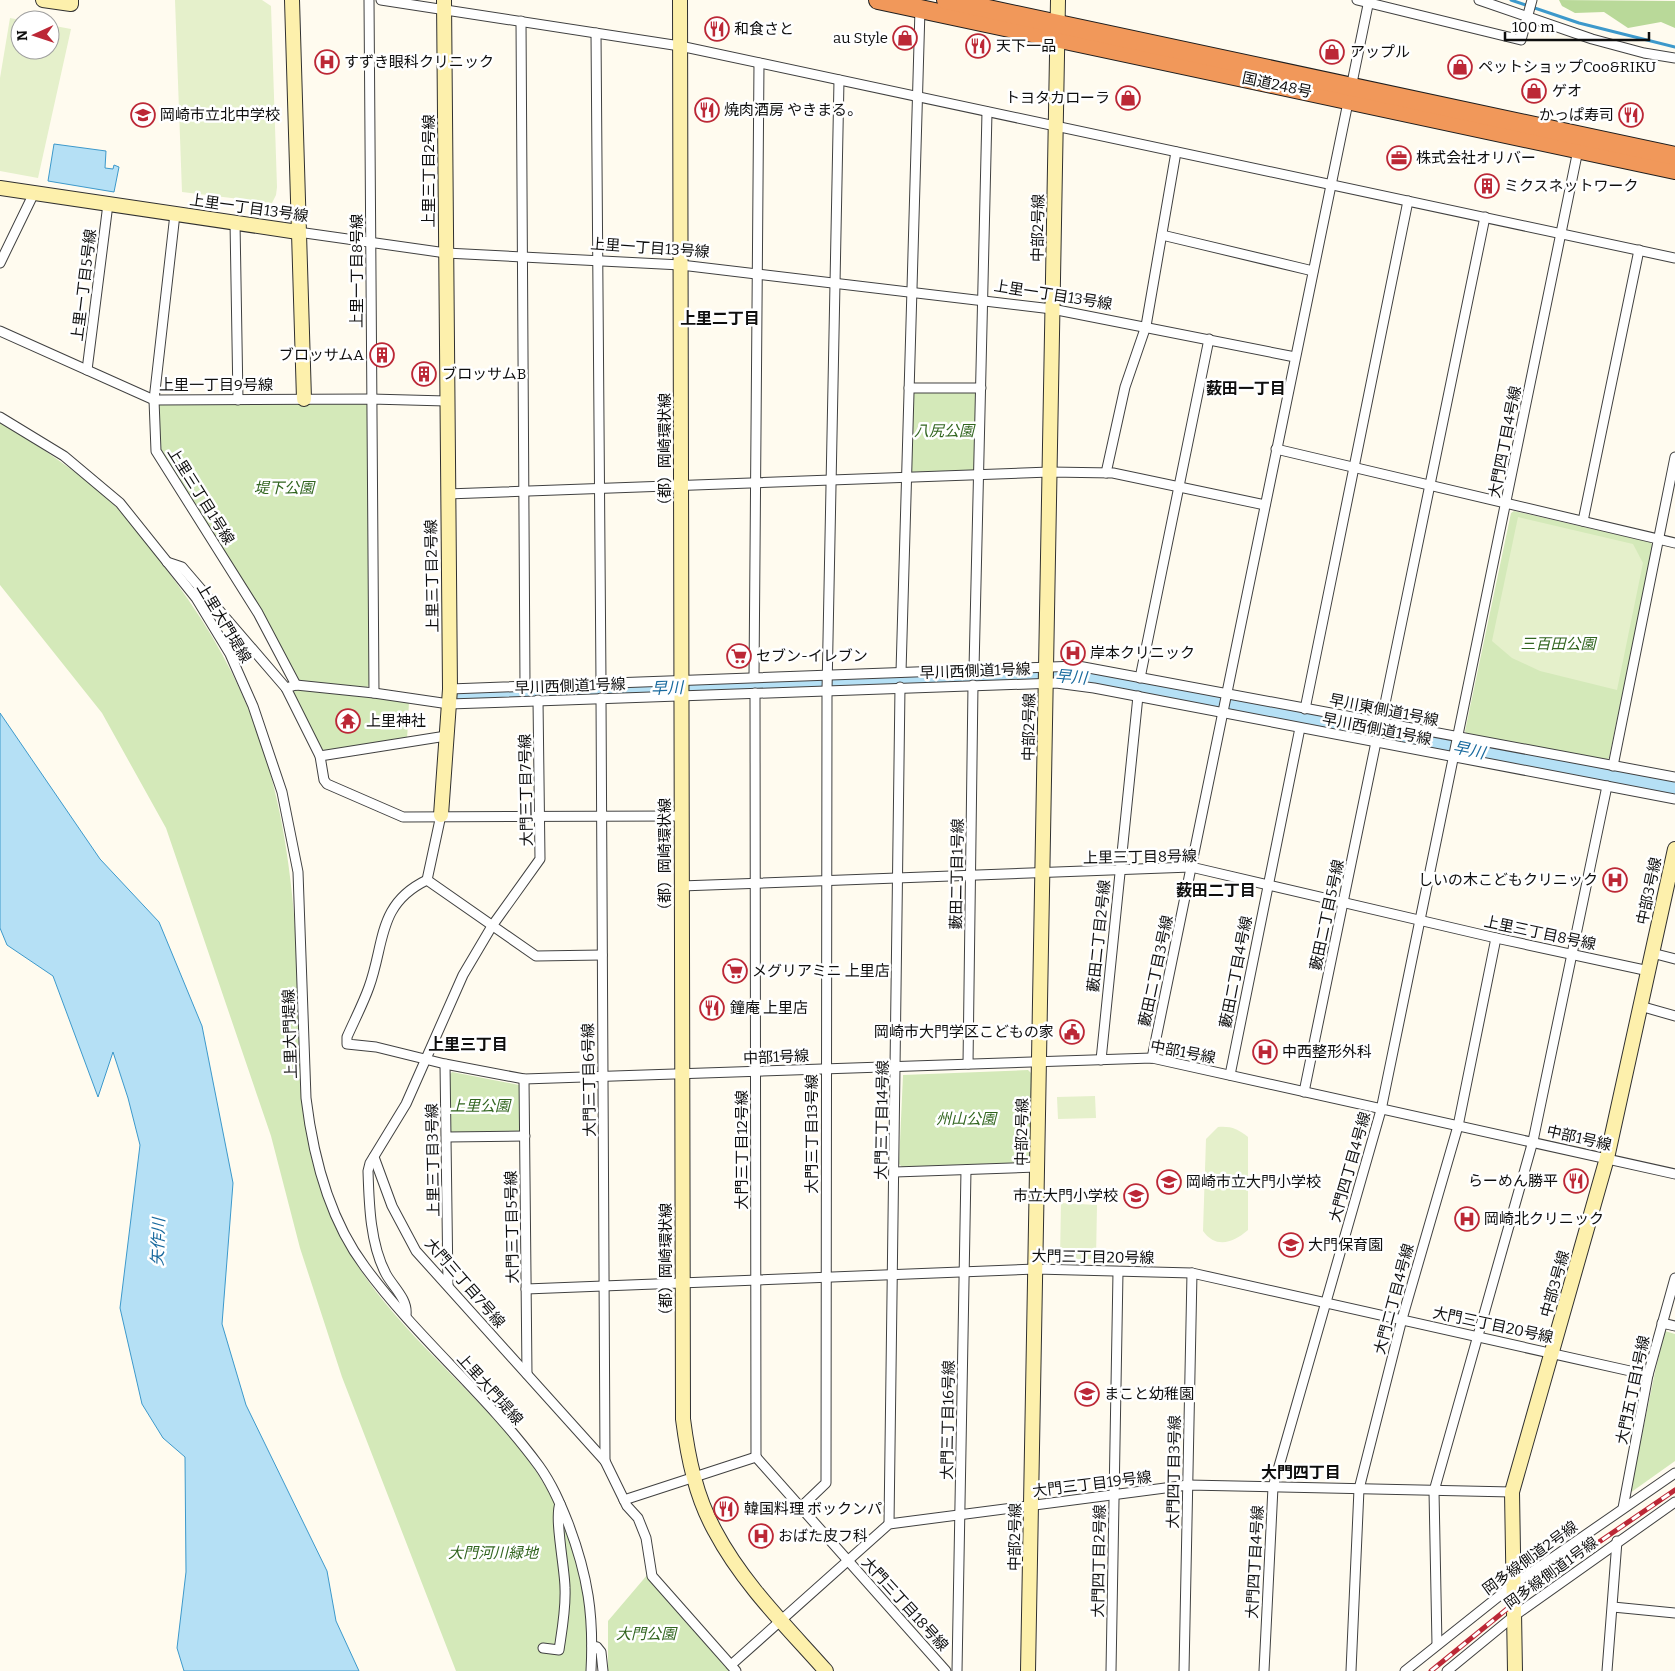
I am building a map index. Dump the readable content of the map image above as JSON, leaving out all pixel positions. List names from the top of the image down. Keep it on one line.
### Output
{"streets":{"highway":["国道248号"],"street":["上里三丁目2号線","上里一丁目13号線","中部2号線","上里一丁目8号線","上里一丁目5号線","上里一丁目9号線","大門四丁目4号線","（都）岡崎環状線","上里三丁目1号線","上里大門堤線","早川西側道1号線","早川東側道1号線","大門三丁目7号線","上里三丁目8号線","藪田二丁目1号線","中部3号線","藪田二丁目5号線","藪田二丁目2号線","藪田二丁目3号線","藪田二丁目4号線","中部1号線","大門三丁目6号線","大門三丁目14号線","大門三丁目13号線","大門三丁目12号線","上里三丁目3号線","大門三丁目5号線","大門三丁目20号線","大門二丁目4号線","大門五丁目1号線","大門三丁目16号線","大門四丁目3号線","大門三丁目19号線","岡多線側道2号線","大門四丁目2号線","岡多線側道1号線","大門三丁目18号線"]},"crossings":[["国道248号","中部2号線"],["国道248号","大門四丁目4号線"],["国道248号","藪田二丁目3号線"],["上里三丁目2号線","上里一丁目13号線"],["上里三丁目2号線","上里一丁目9号線"],["上里三丁目2号線","早川西側道1号線"],["上里一丁目13号線","中部2号線"],["上里一丁目13号線","上里一丁目8号線"],["上里一丁目13号線","上里一丁目5号線"],["上里一丁目13号線","（都）岡崎環状線"],["上里一丁目13号線","上里三丁目1号線"],["上里一丁目13号線","藪田二丁目3号線"],["上里一丁目13号線","大門三丁目13号線"],["中部2号線","早川西側道1号線"],["中部2号線","上里三丁目8号線"],["中部2号線","中部1号線"],["中部2号線","大門三丁目20号線"],["中部2号線","大門三丁目19号線"],["上里一丁目8号線","上里一丁目9号線"],["上里一丁目8号線","早川西側道1号線"],["上里一丁目5号線","上里一丁目9号線"],["上里一丁目9号線","上里三丁目1号線"],["大門四丁目4号線","早川西側道1号線"],["大門四丁目4号線","早川東側道1号線"],["大門四丁目4号線","上里三丁目8号線"],["大門四丁目4号線","中部1号線"],["大門四丁目4号線","大門三丁目20号線"],["大門四丁目4号線","大門三丁目19号線"],["（都）岡崎環状線","早川西側道1号線"],["（都）岡崎環状線","上里三丁目8号線"],["（都）岡崎環状線","中部1号線"],["（都）岡崎環状線","大門三丁目20号線"],["上里三丁目1号線","早川西側道1号線"],["早川西側道1号線","大門三丁目7号線"],["早川西側道1号線","藪田二丁目1号線"],["早川西側道1号線","藪田二丁目5号線"],["早川西側道1号線","藪田二丁目2号線"],["早川西側道1号線","藪田二丁目3号線"],["早川西側道1号線","藪田二丁目4号線"],["早川西側道1号線","大門三丁目6号線"],["早川西側道1号線","大門三丁目14号線"],["早川西側道1号線","大門三丁目13号線"],["早川西側道1号線","大門三丁目12号線"],["早川東側道1号線","藪田二丁目3号線"],["大門三丁目7号線","中部1号線"],["大門三丁目7号線","大門三丁目6号線"],["大門三丁目7号線","上里三丁目3号線"],["大門三丁目7号線","大門三丁目5号線"],["上里三丁目8号線","藪田二丁目1号線"],["上里三丁目8号線","中部3号線"],["上里三丁目8号線","藪田二丁目5号線"],["上里三丁目8号線","藪田二丁目2号線"],["上里三丁目8号線","藪田二丁目3号線"],["上里三丁目8号線","藪田二丁目4号線"],["上里三丁目8号線","大門三丁目14号線"],["上里三丁目8号線","大門三丁目13号線"],["上里三丁目8号線","大門三丁目12号線"],["上里三丁目8号線","大門二丁目4号線"],["藪田二丁目1号線","中部1号線"],["中部3号線","中部1号線"],["中部3号線","大門三丁目20号線"],["中部3号線","大門三丁目19号線"],["中部3号線","岡多線側道2号線"],["中部3号線","岡多線側道1号線"],["藪田二丁目5号線","中部1号線"],["藪田二丁目2号線","中部1号線"],["藪田二丁目3号線","中部1号線"],["藪田二丁目4号線","中部1号線"],["中部1号線","大門三丁目6号線"],["中部1号線","大門三丁目14号線"],["中部1号線","大門三丁目13号線"],["中部1号線","大門三丁目12号線"],["中部1号線","上里三丁目3号線"],["中部1号線","大門三丁目5号線"],["中部1号線","大門二丁目4号線"],["大門三丁目6号線","大門三丁目20号線"],["大門三丁目14号線","大門三丁目20号線"],["大門三丁目14号線","大門三丁目19号線"],["大門三丁目13号線","大門三丁目20号線"],["大門三丁目13号線","大門三丁目18号線"],["大門三丁目12号線","大門三丁目20号線"],["大門三丁目12号線","大門三丁目18号線"],["大門三丁目5号線","大門三丁目20号線"],["大門三丁目20号線","大門二丁目4号線"],["大門三丁目20号線","大門五丁目1号線"],["大門三丁目20号線","大門三丁目16号線"],["大門三丁目20号線","大門四丁目3号線"],["大門三丁目20号線","大門四丁目2号線"],["大門二丁目4号線","大門三丁目19号線"],["大門五丁目1号線","岡多線側道2号線"],["大門三丁目16号線","大門三丁目19号線"],["大門四丁目3号線","大門三丁目19号線"],["大門三丁目19号線","大門四丁目2号線"]],"districts":["上里二丁目","薮田一丁目","薮田二丁目","上里三丁目","大門四丁目"],"water":["早川","矢作川"],"parks":["八尻公園","堤下公園","三百田公園","上里公園","州山公園","大門河川緑地","大門公園"],"places":{"restaurant":["和食さと","天下一品","焼肉酒房 やきまる。","かっぱ寿司","鐘庵 上里店","らーめん勝平","韓国料理 ボックンパ"],"shop":["au Style","アップル","ペットショップCoo&RIKU","ゲオ","トヨタカローラ"],"hospital":["すずき眼科クリニック","岸本クリニック","しいの木こどもクリニック","中西整形外科","岡崎北クリニック","おばた皮フ科"],"school or university":["岡崎市立北中学校","岡崎市立大門小学校","市立大門小学校","大門保育園","まこと幼稚園"],"office":["株式会社オリバー"],"building":["ミクスネットワーク","ブロッサムA","ブロッサムB"],"supermarket":["セブン-イレブン","メグリアミニ 上里店"],"temple":["上里神社"],"public building":["岡崎市大門学区こどもの家"]},"scale_bar":"100 m","north":"left"}
